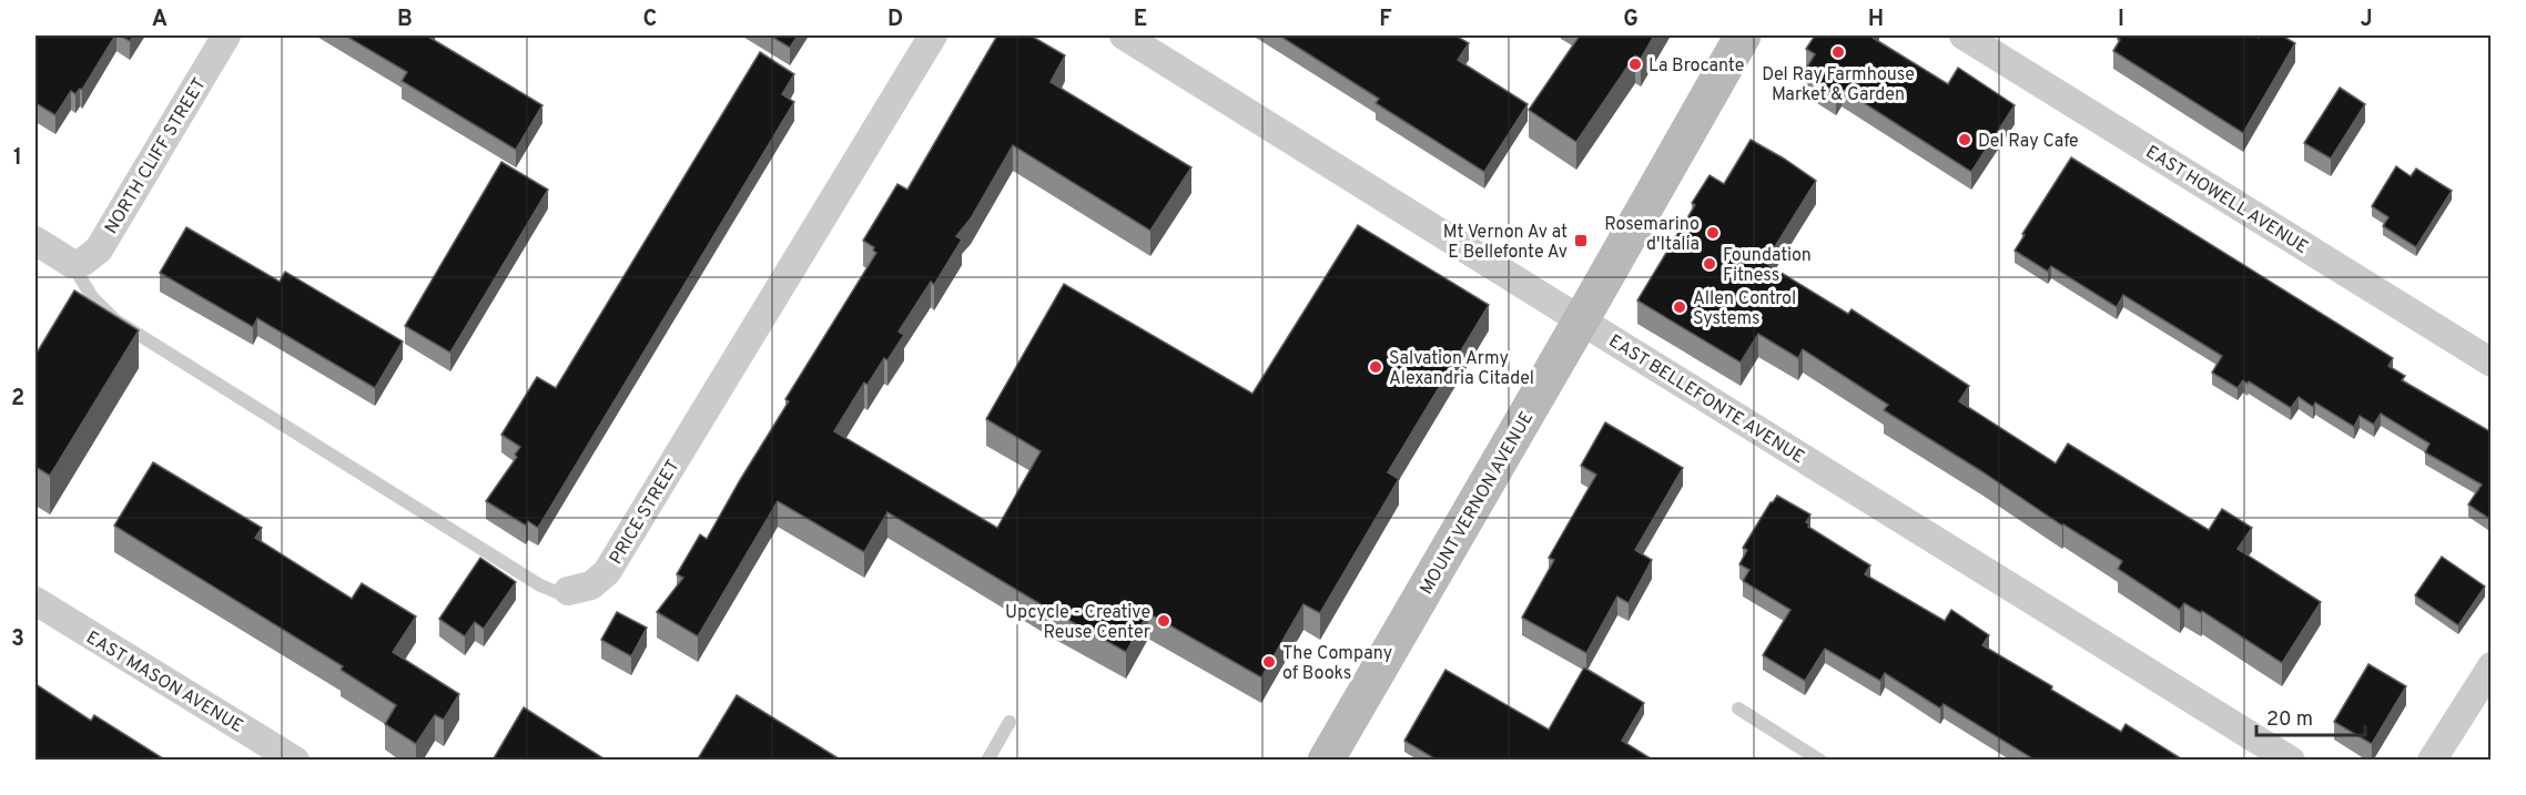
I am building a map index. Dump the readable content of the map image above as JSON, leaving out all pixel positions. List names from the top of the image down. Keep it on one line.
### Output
{"streets":{"main road":["MOUNT VERNON AVENUE"],"street":["NORTH CLIFF STREET","EAST HOWELL AVENUE","EAST BELLEFONTE AVENUE","PRICE STREET","EAST MASON AVENUE"]},"crossings":[["NORTH CLIFF STREET","PRICE STREET"],["EAST BELLEFONTE AVENUE","MOUNT VERNON AVENUE"]],"places":{"other":["Del Ray Farmhouse Market & Garden","La Brocante","Del Ray Cafe","Rosemarino d'Italia","Foundation Fitness","Allen Control Systems","Salvation Army Alexandria Citadel","Upcycle - Creative Reuse Center","The Company of Books"],"transit":["Mt Vernon Av at E Bellefonte Av"]},"scale_bar":"20 m","grid":{"columns":["A","B","C","D","E","F","G","H","I","J"],"rows":["1","2","3"]}}
